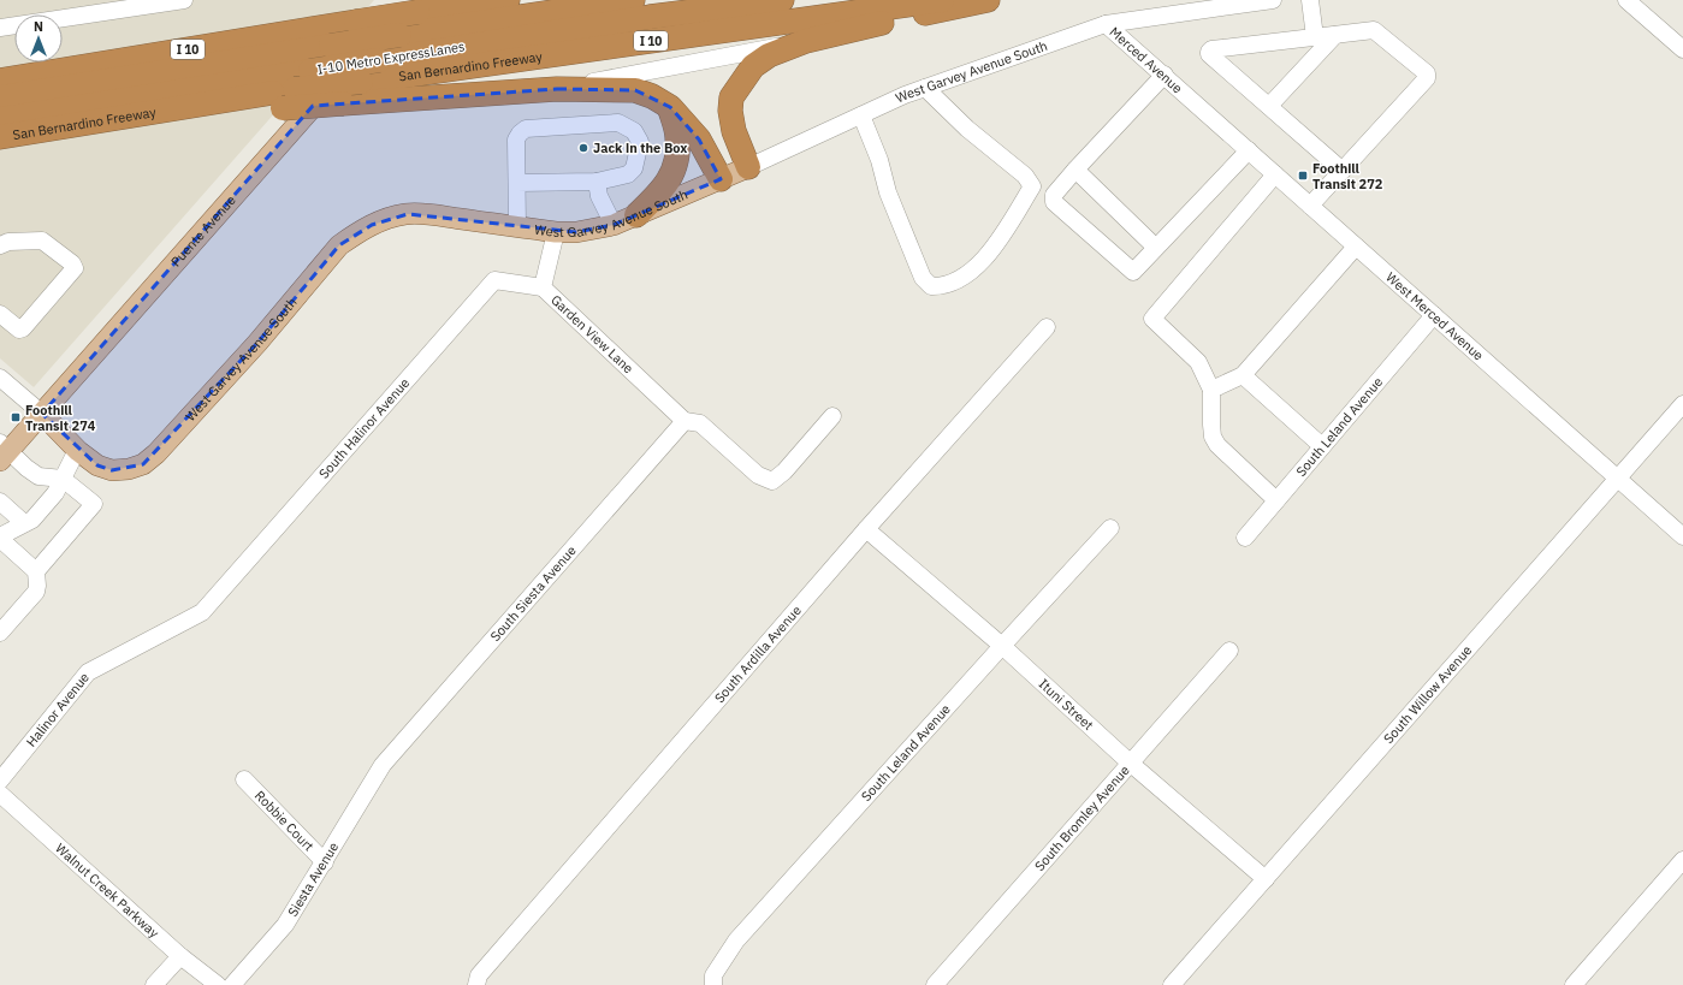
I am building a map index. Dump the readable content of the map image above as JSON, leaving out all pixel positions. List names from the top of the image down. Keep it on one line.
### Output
{"streets":{"highway":["I 10","I-10 Metro ExpressLanes","San Bernardino Freeway"],"main road":["West Garvey Avenue South","Puente Avenue"],"street":["Merced Avenue","West Merced Avenue","Garden View Lane","South Leland Avenue","South Halinor Avenue","South Siesta Avenue","South Ardilla Avenue","South Willow Avenue","Ituni Street","Halinor Avenue","South Bromley Avenue","Robbie Court","Siesta Avenue","Walnut Creek Parkway"]},"crossings":[["I 10","Puente Avenue"],["Merced Avenue","West Garvey Avenue South"],["Merced Avenue","West Merced Avenue"],["West Garvey Avenue South","Puente Avenue"],["West Garvey Avenue South","Garden View Lane"],["West Merced Avenue","South Leland Avenue"],["West Merced Avenue","South Willow Avenue"],["Garden View Lane","South Halinor Avenue"],["Garden View Lane","South Siesta Avenue"],["South Leland Avenue","Ituni Street"],["South Halinor Avenue","Halinor Avenue"],["South Siesta Avenue","Siesta Avenue"],["South Ardilla Avenue","Ituni Street"],["South Willow Avenue","Ituni Street"],["Ituni Street","South Bromley Avenue"],["Robbie Court","Siesta Avenue"]],"places":{"other":["Jack in the Box"],"transit":["Foothill Transit 272","Foothill Transit 274"]},"north":"top"}
